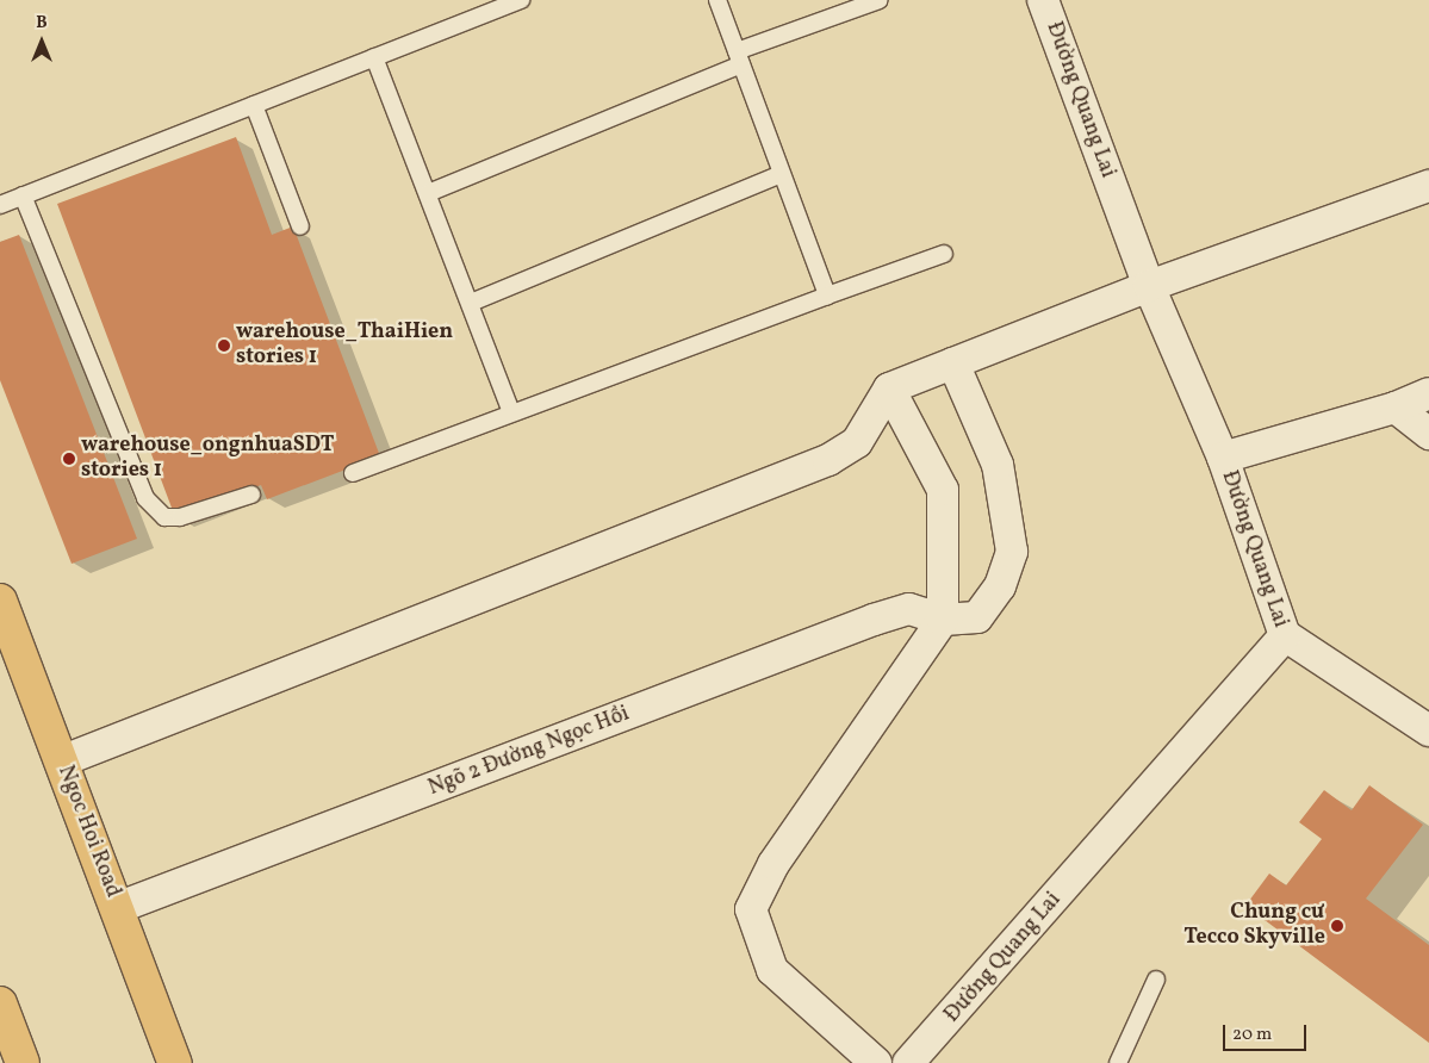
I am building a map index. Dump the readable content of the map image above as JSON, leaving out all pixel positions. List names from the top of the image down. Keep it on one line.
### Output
{"streets":{"highway":["Ngoc Hoi Road"],"street":["Đường Quang Lai","Ngõ 2 Đường Ngọc Hồi"]},"crossings":[["Ngõ 2 Đường Ngọc Hồi","Ngoc Hoi Road"]],"places":["warehouse_ThaiHien stories 1","warehouse_ongnhuaSDT stories 1","Chung cư Tecco Skyville"],"scale_bar":"20 m","north":"top"}
